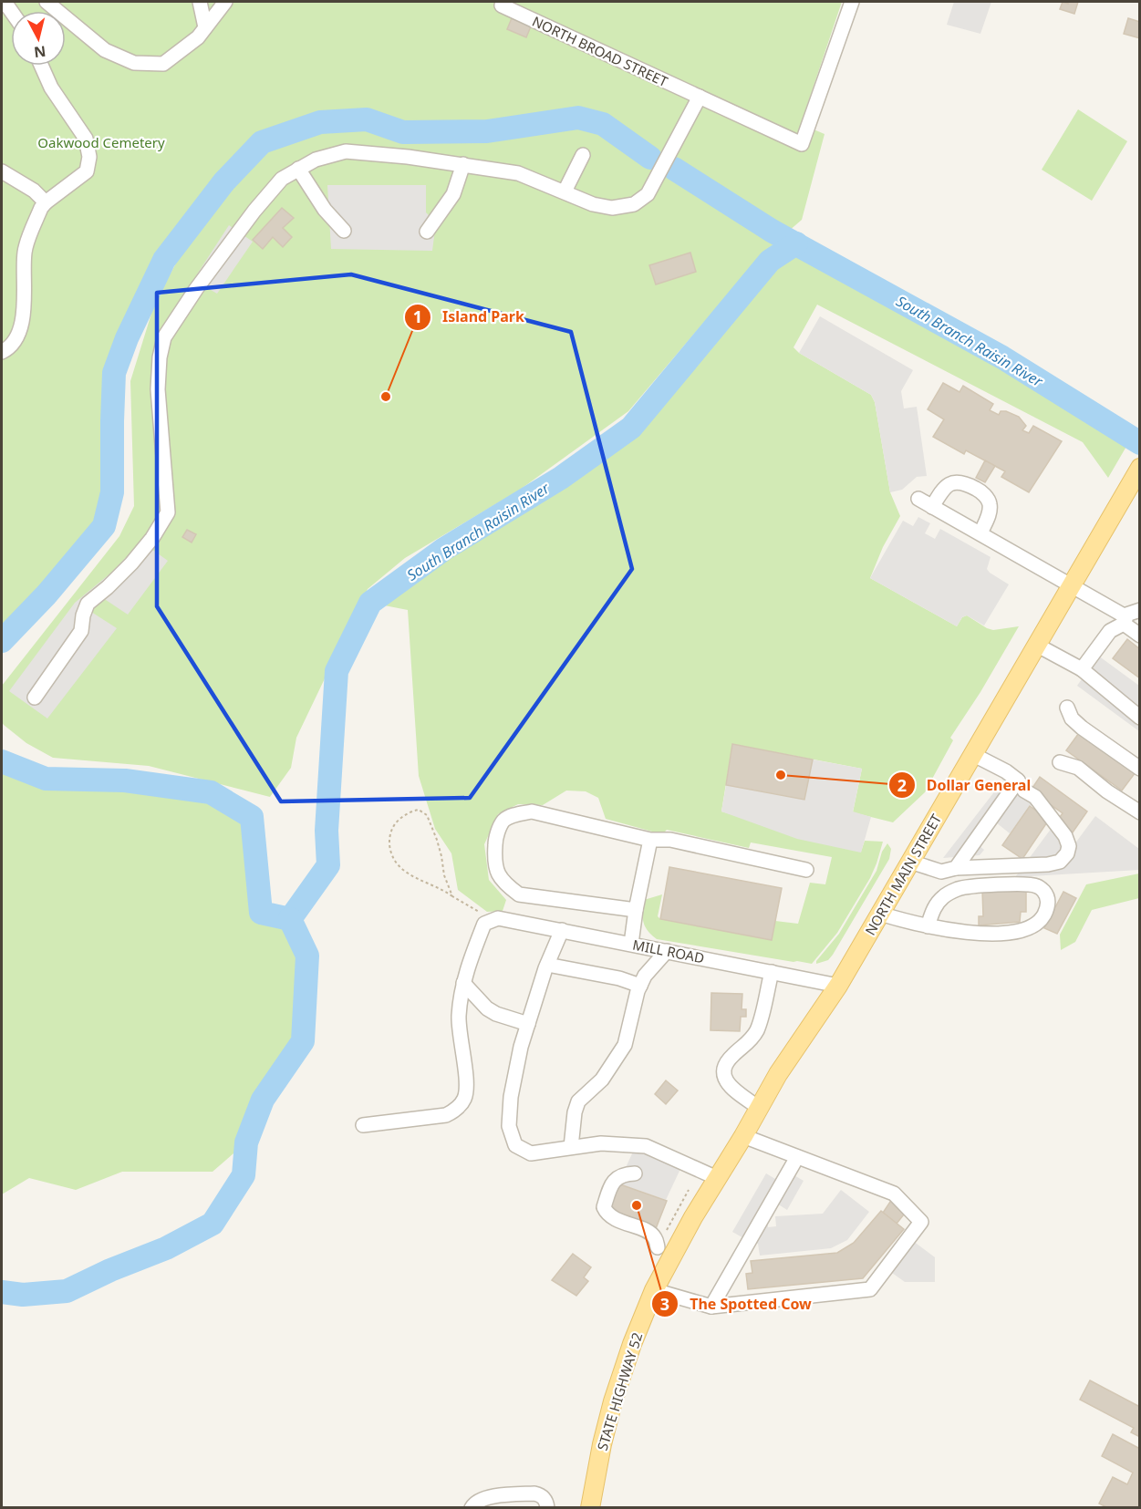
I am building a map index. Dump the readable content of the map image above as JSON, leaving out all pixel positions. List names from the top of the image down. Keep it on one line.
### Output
{"streets":{"main road":["NORTH MAIN STREET","STATE HIGHWAY 52"],"street":["NORTH BROAD STREET","MILL ROAD"]},"crossings":[["NORTH MAIN STREET","MILL ROAD"],["NORTH MAIN STREET","STATE HIGHWAY 52"]],"water":["South Branch Raisin River"],"parks":["Oakwood Cemetery"],"places":["Island Park","Dollar General","The Spotted Cow"],"north":"bottom"}
